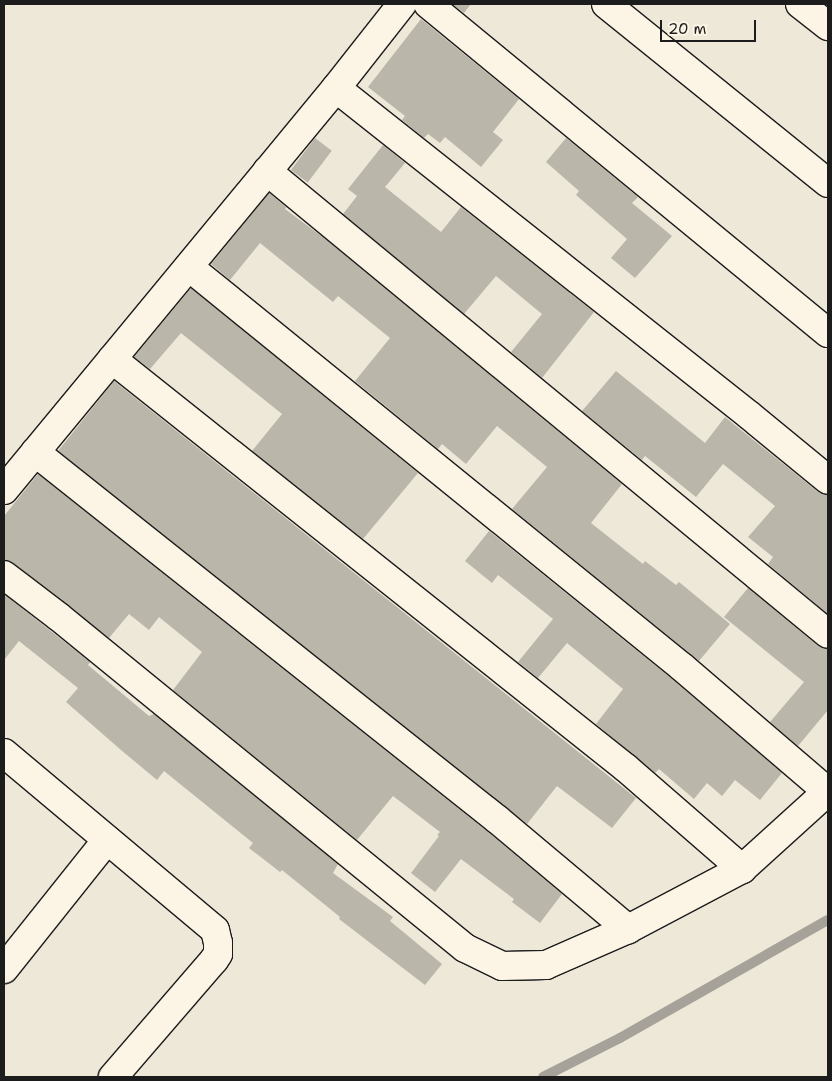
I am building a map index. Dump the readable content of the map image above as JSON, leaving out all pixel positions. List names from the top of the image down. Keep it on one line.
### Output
{"scale_bar":"20 m"}
